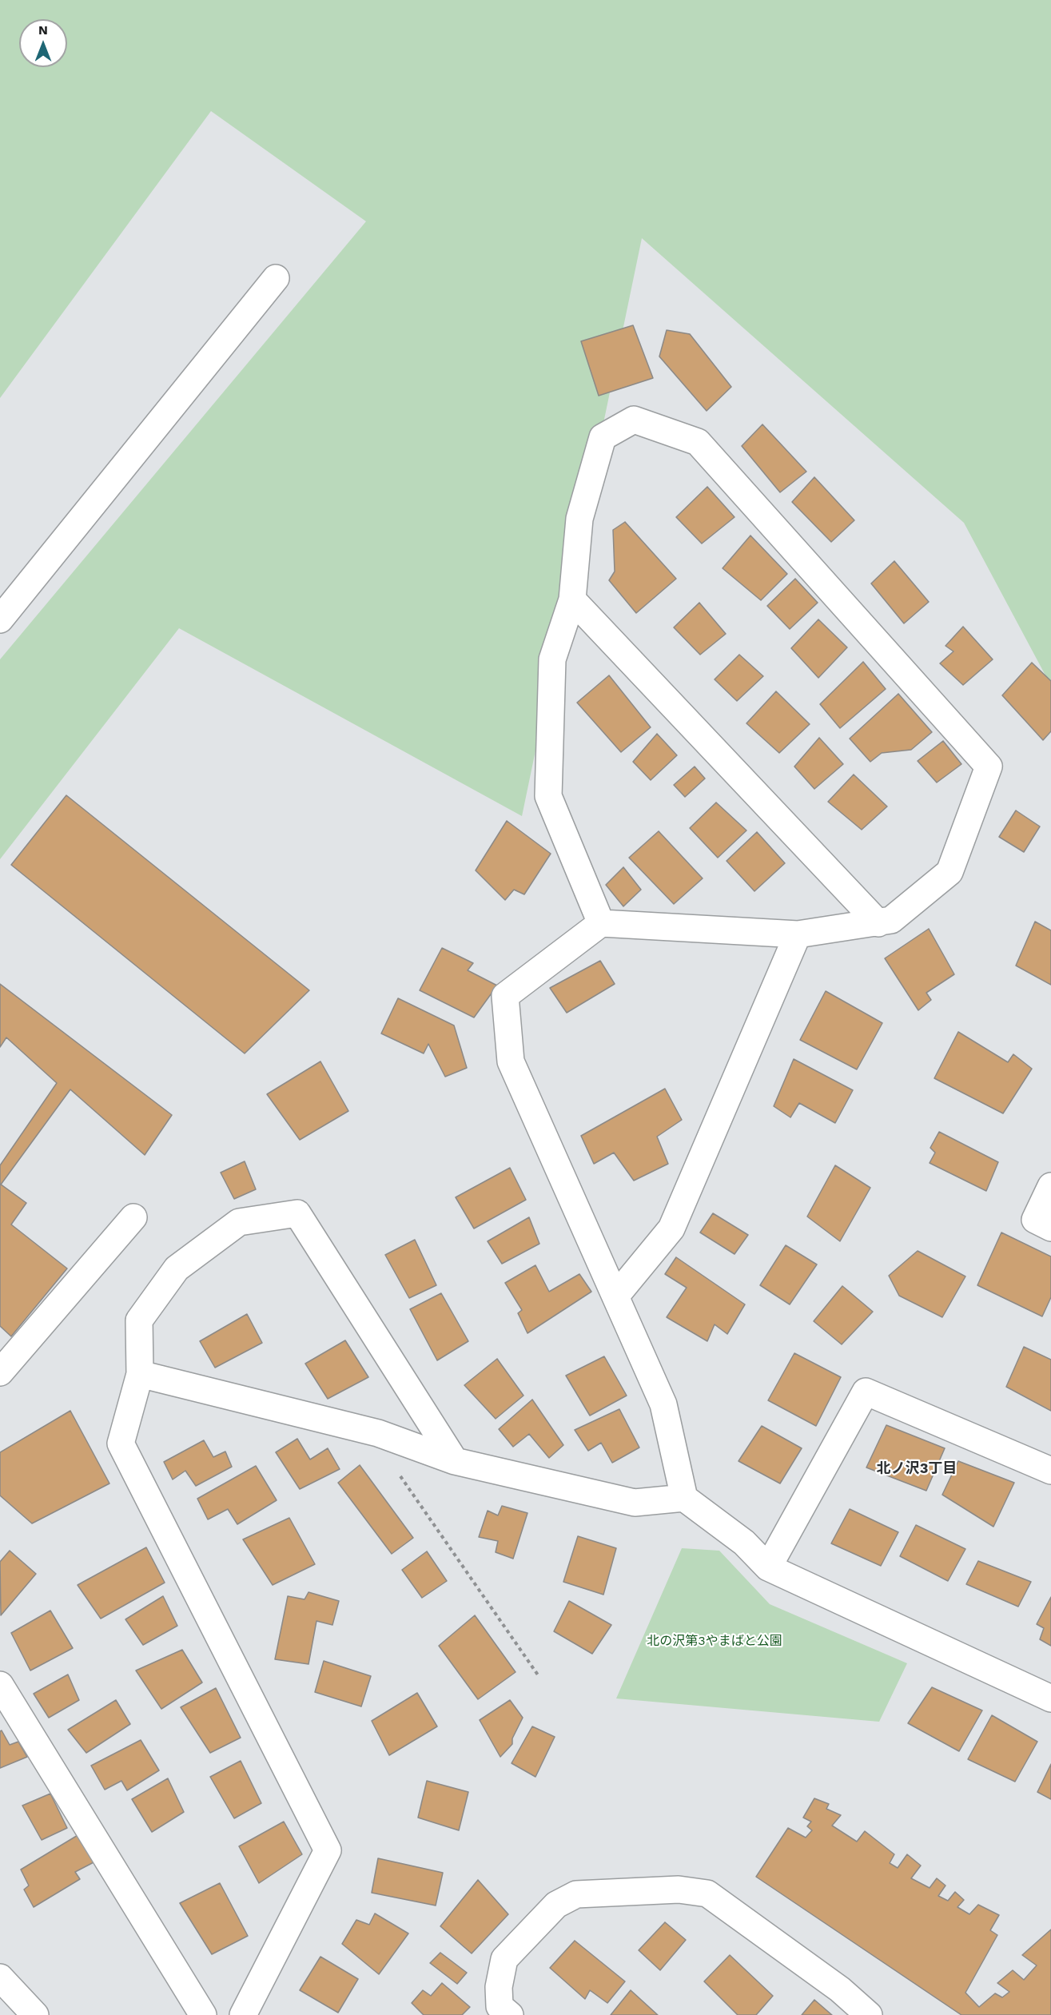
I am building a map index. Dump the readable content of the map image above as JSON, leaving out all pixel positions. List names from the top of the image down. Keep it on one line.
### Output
{"districts":["北ノ沢3丁目"],"parks":["北の沢第3やまばと公園"],"north":"top"}
